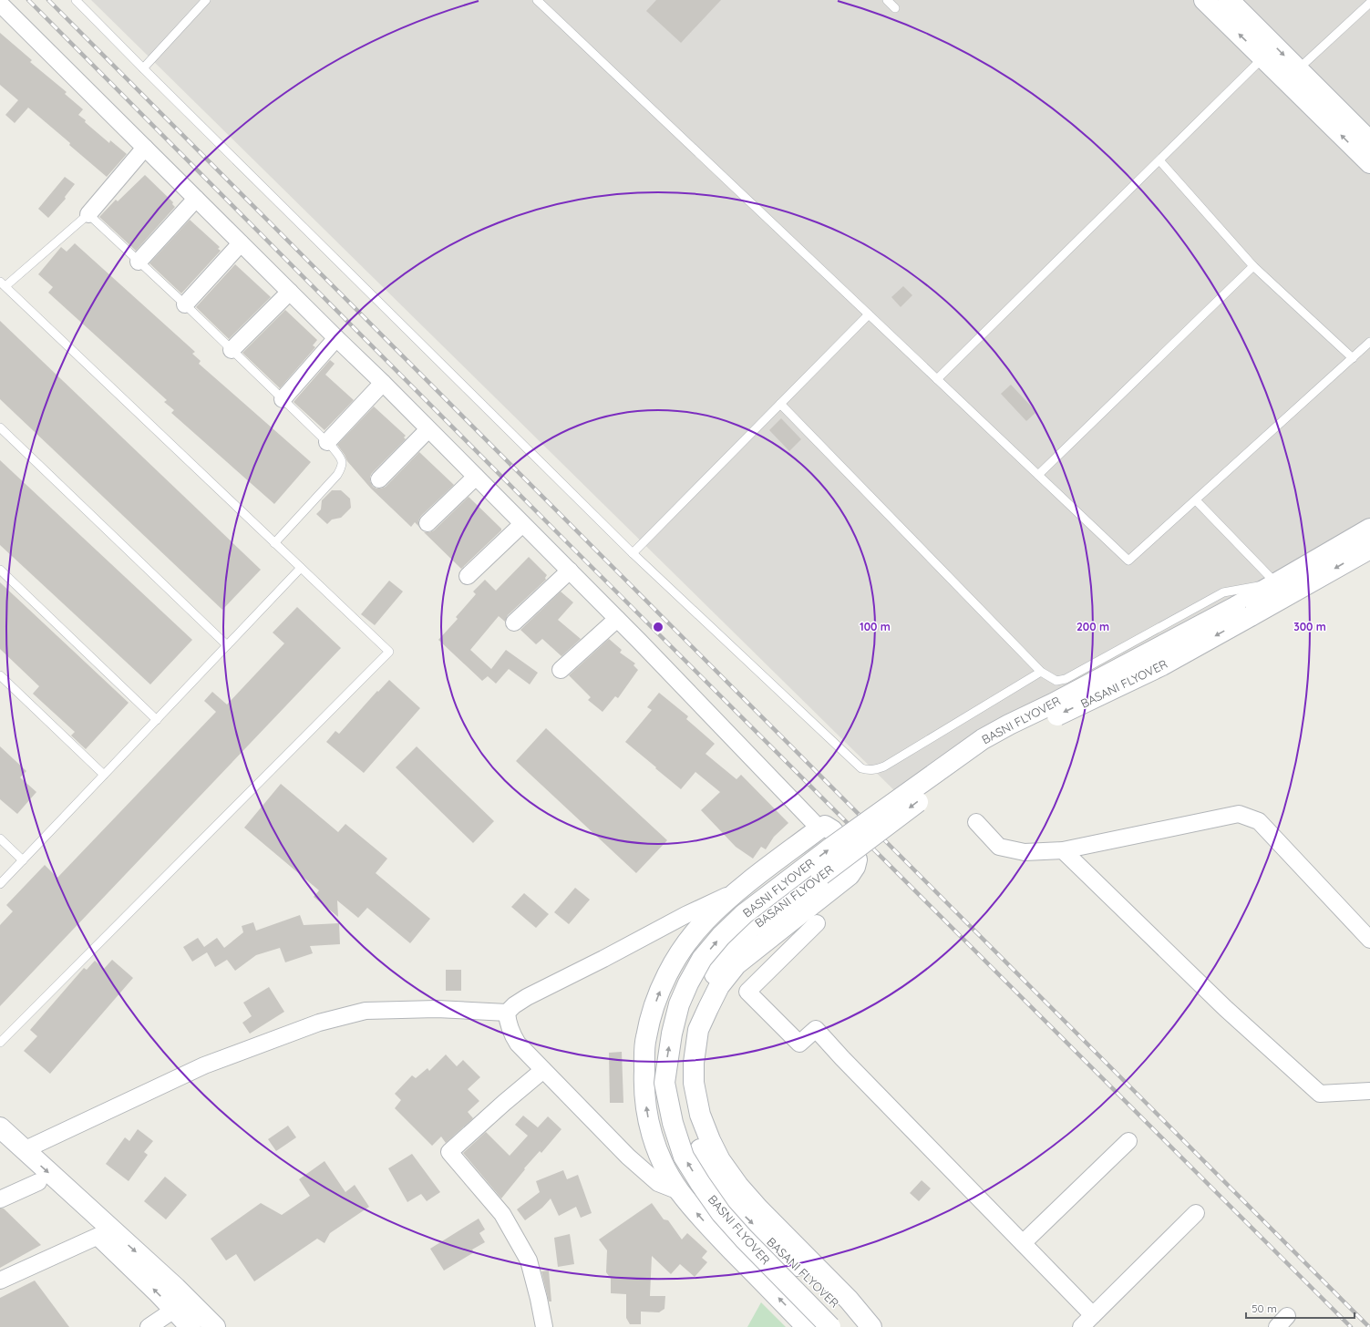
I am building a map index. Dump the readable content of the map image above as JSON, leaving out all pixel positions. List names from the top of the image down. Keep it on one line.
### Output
{"streets":{"main road":["BASANI FLYOVER","BASNI FLYOVER"]},"crossings":[["BASANI FLYOVER","BASNI FLYOVER"]],"scale_bar":"50 m","rings":["100 m","200 m","300 m"]}
